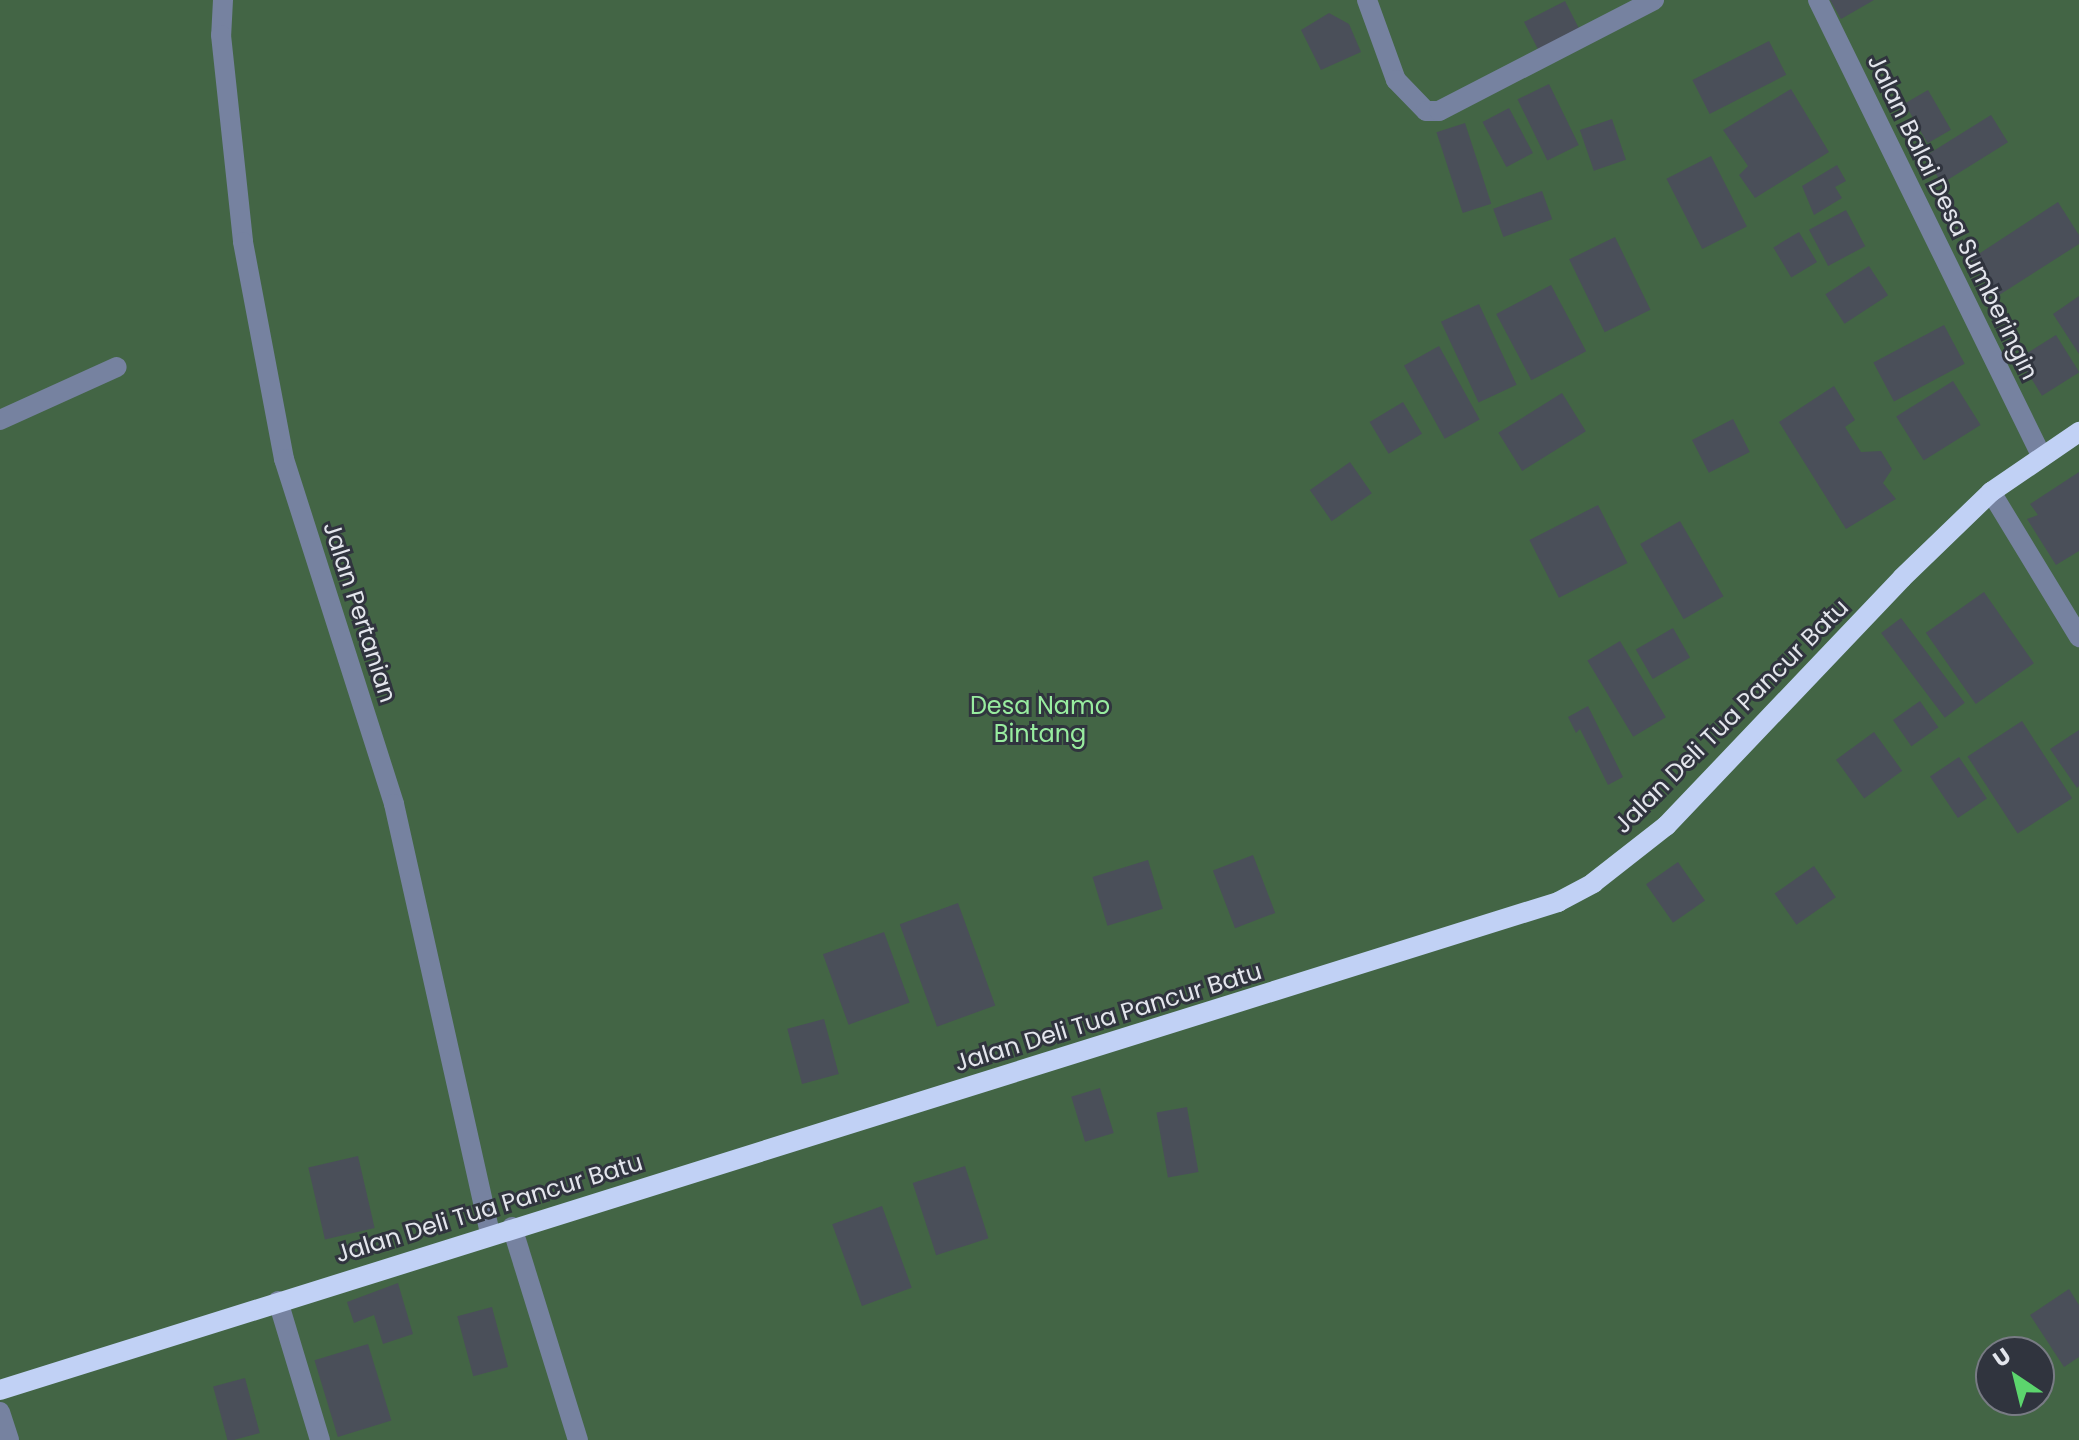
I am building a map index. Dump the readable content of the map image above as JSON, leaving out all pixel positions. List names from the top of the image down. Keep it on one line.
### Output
{"streets":{"main road":["Jalan Deli Tua Pancur Batu"],"street":["Jalan Balai Desa Sumberingin","Jalan Pertanian"]},"crossings":[["Jalan Balai Desa Sumberingin","Jalan Deli Tua Pancur Batu"],["Jalan Pertanian","Jalan Deli Tua Pancur Batu"]],"parks":["Desa Namo Bintang"],"north":"top left"}
